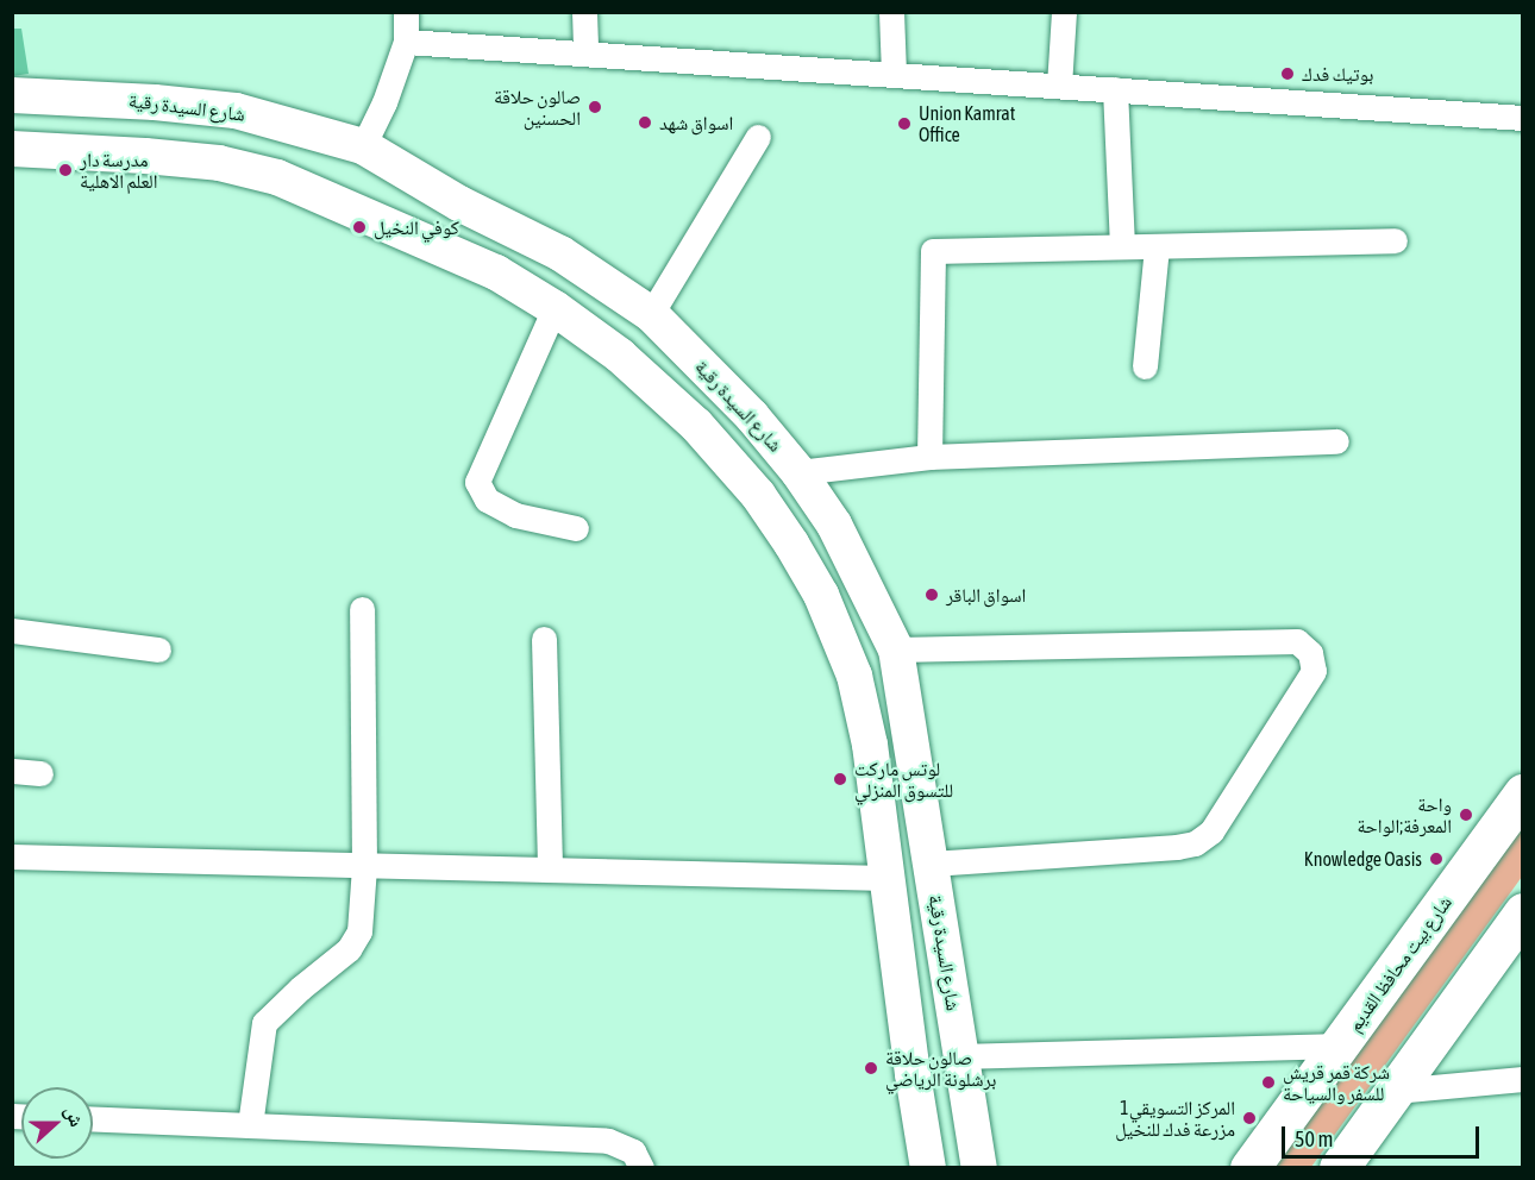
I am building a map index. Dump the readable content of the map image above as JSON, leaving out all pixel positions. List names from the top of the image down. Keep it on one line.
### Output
{"streets":{"main road":["شارع السيدة رقية","شارع بيت محافظ القديم"]},"places":["بوتيك فدك","صالون حلاقة الحسنين","اسواق شهد","Union Kamrat Office","مدرسة دار العلم الاهلية","كوفي النخيل","اسواق الباقر","لوتس ماركت للتسوق المنزلي","واحة المعرفة;الواحة","Knowledge Oasis","صالون حلاقة برشلونة الرياضي","شركة قمر قريش للسفر والسياحة","المركز التسويقي1 مزرعة فدك للنخيل"],"scale_bar":"50 m","north":"right"}
